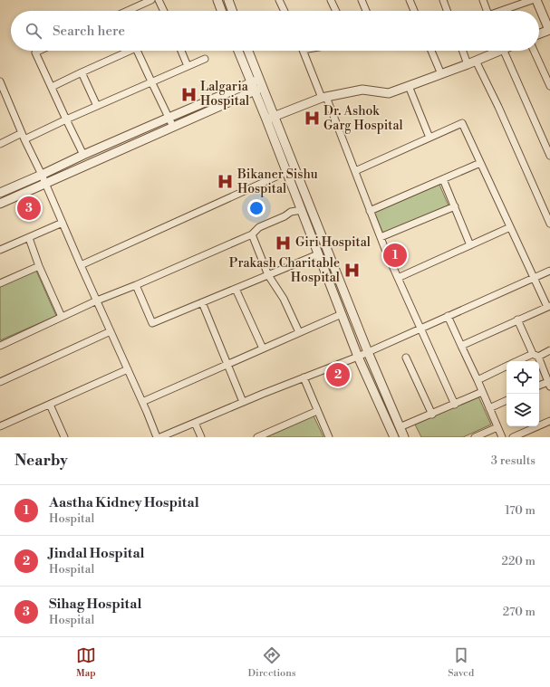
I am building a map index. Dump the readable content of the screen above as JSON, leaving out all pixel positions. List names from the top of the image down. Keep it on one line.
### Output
{"places":{"hospital":["Lalgaria Hospital","Dr. Ashok Garg Hospital","Bikaner Sishu Hospital","Giri Hospital","Prakash Charitable Hospital"]},"page":{"search":"Search here","pins":["3","1","2"],"heading":["Nearby","3 results"],"list":[{"mark":"1","name":"Aastha Kidney Hospital","note":"Hospital","value":"170 m"},{"mark":"2","name":"Jindal Hospital","note":"Hospital","value":"220 m"},{"mark":"3","name":"Sihag Hospital","note":"Hospital","value":"270 m"}],"nav":["Map","Directions","Saved"]}}
